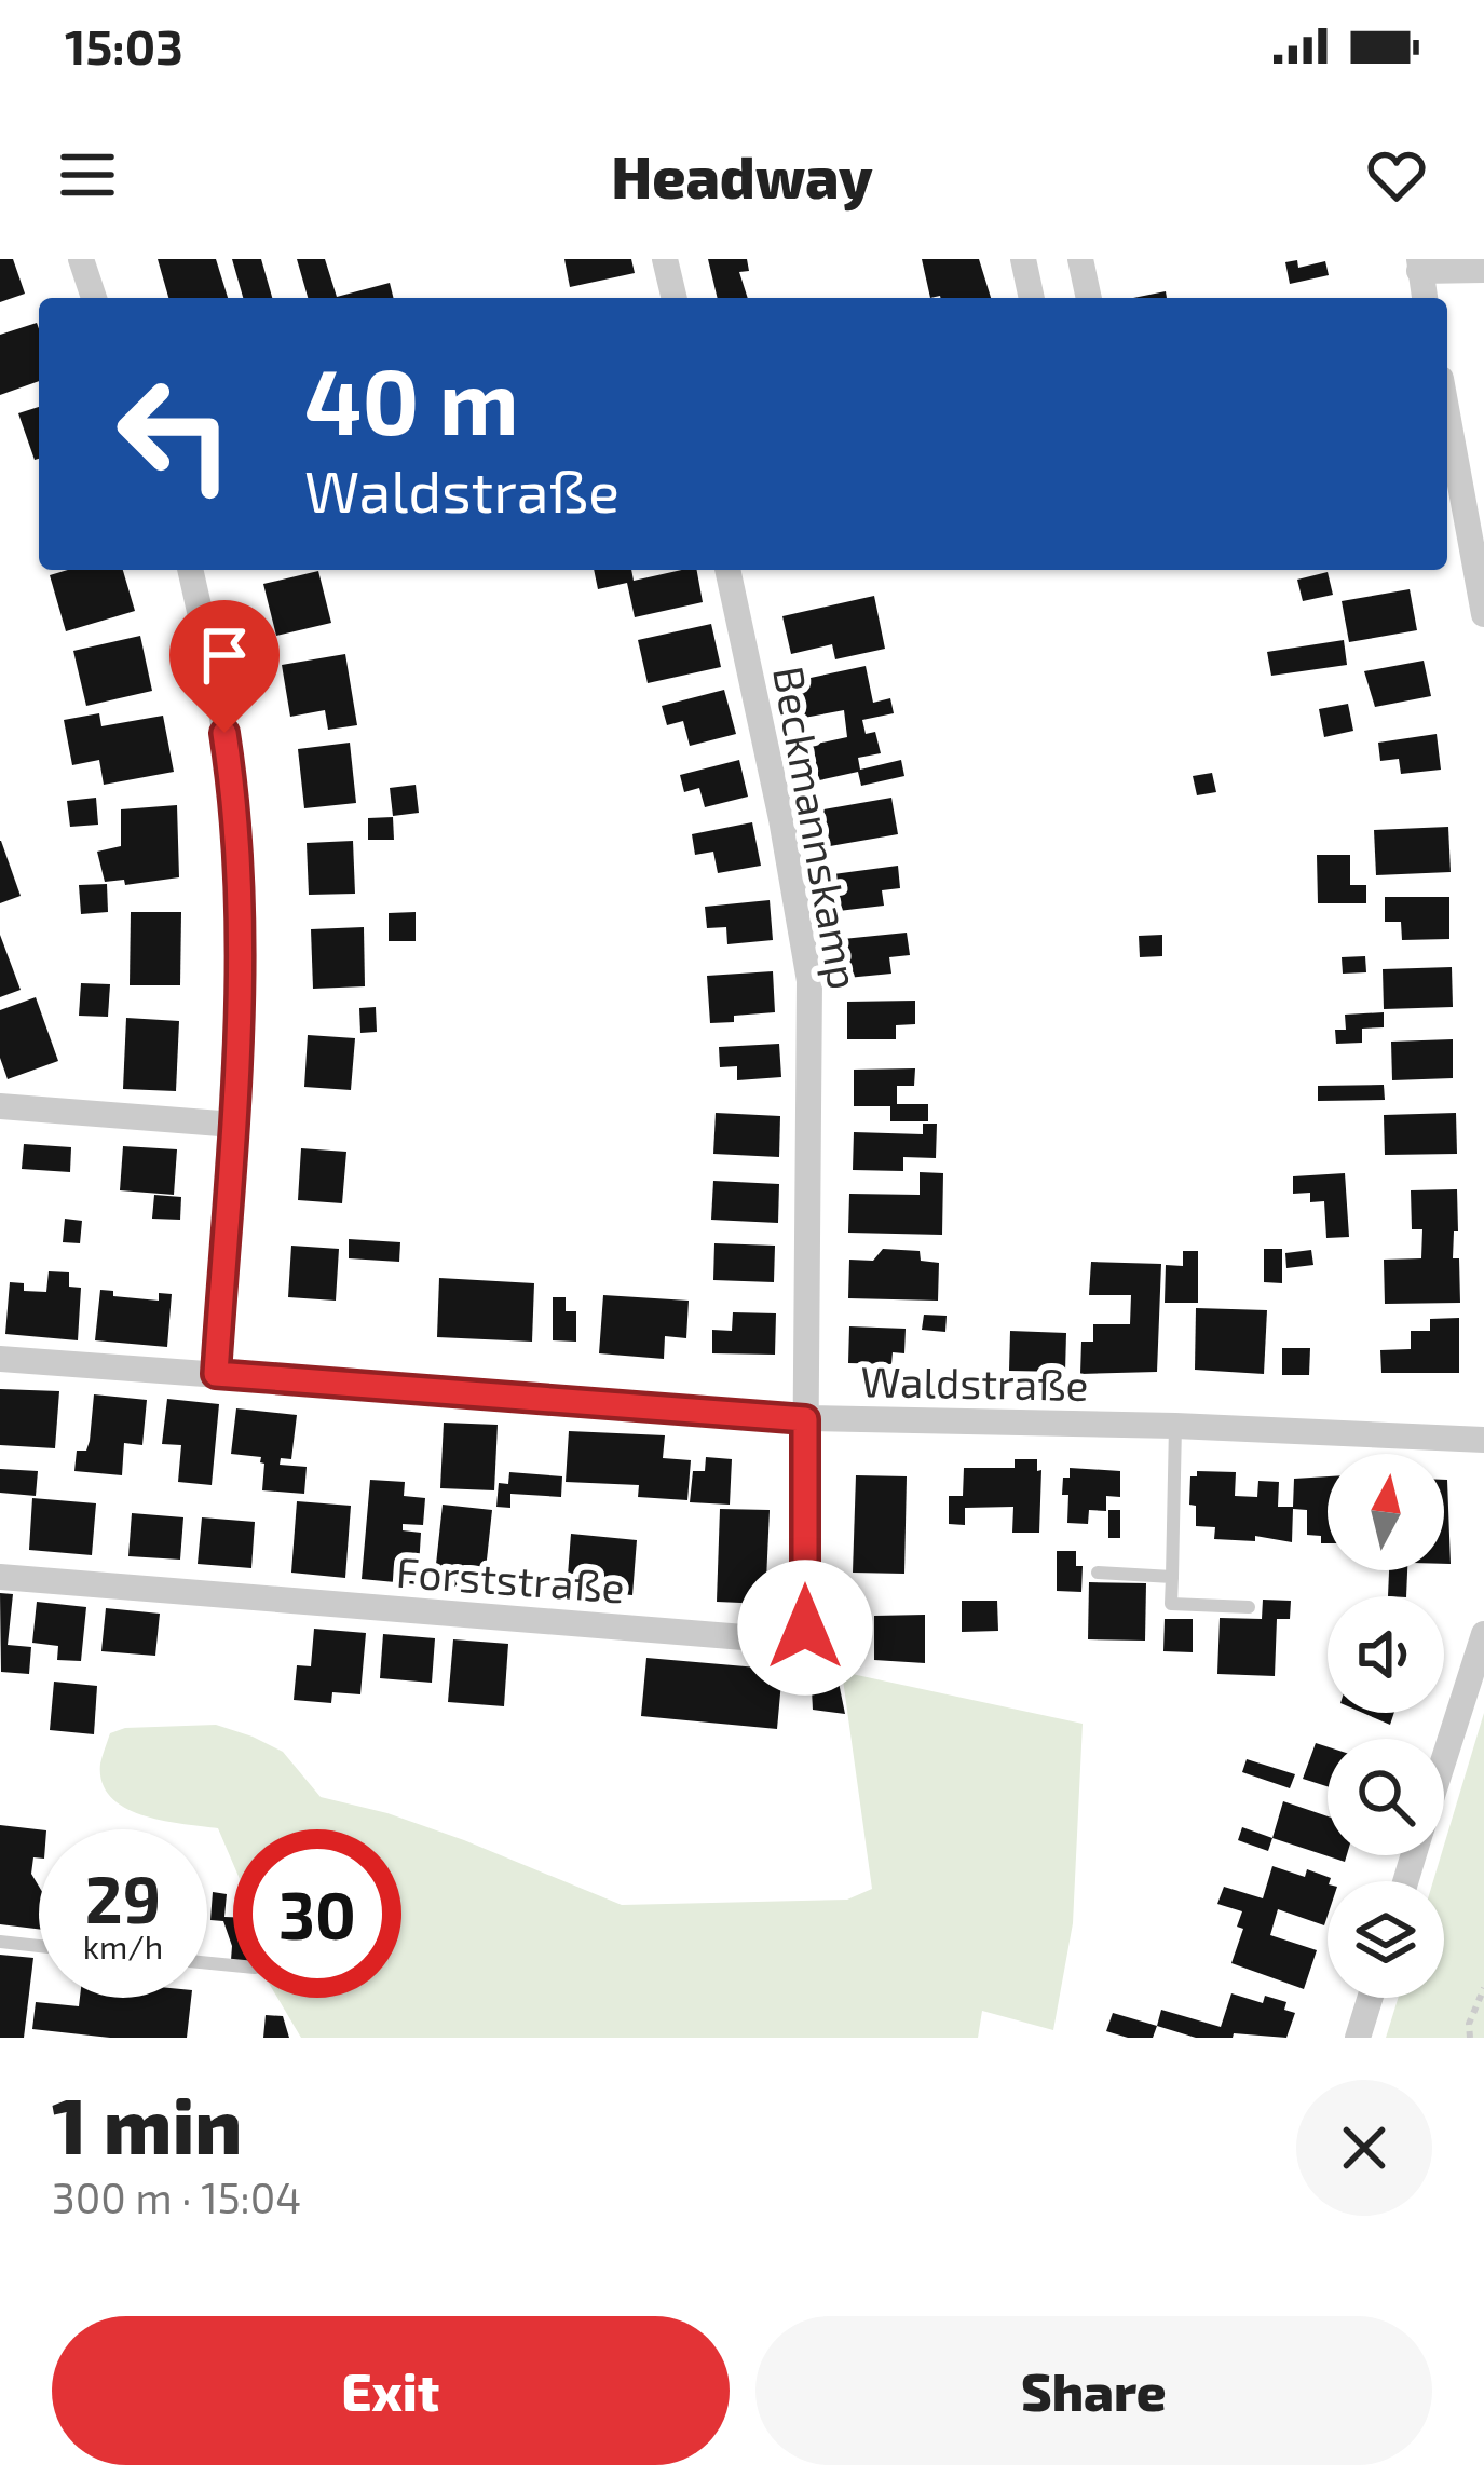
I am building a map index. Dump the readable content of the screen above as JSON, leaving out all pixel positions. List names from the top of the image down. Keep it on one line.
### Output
{"streets":{"street":["Beckmannskamp","Waldstraße","Forststraße"]},"crossings":[["Beckmannskamp","Waldstraße"],["Beckmannskamp","Forststraße"],["Waldstraße","Forststraße"]],"north":"top","page":{"status":"15:03","header":"Headway","turn":["40 m","Waldstraße"],"speed":"29 km/h","limit":"30","heading":["1 min","300 m · 15:04"],"buttons":["Exit","Share"]}}
